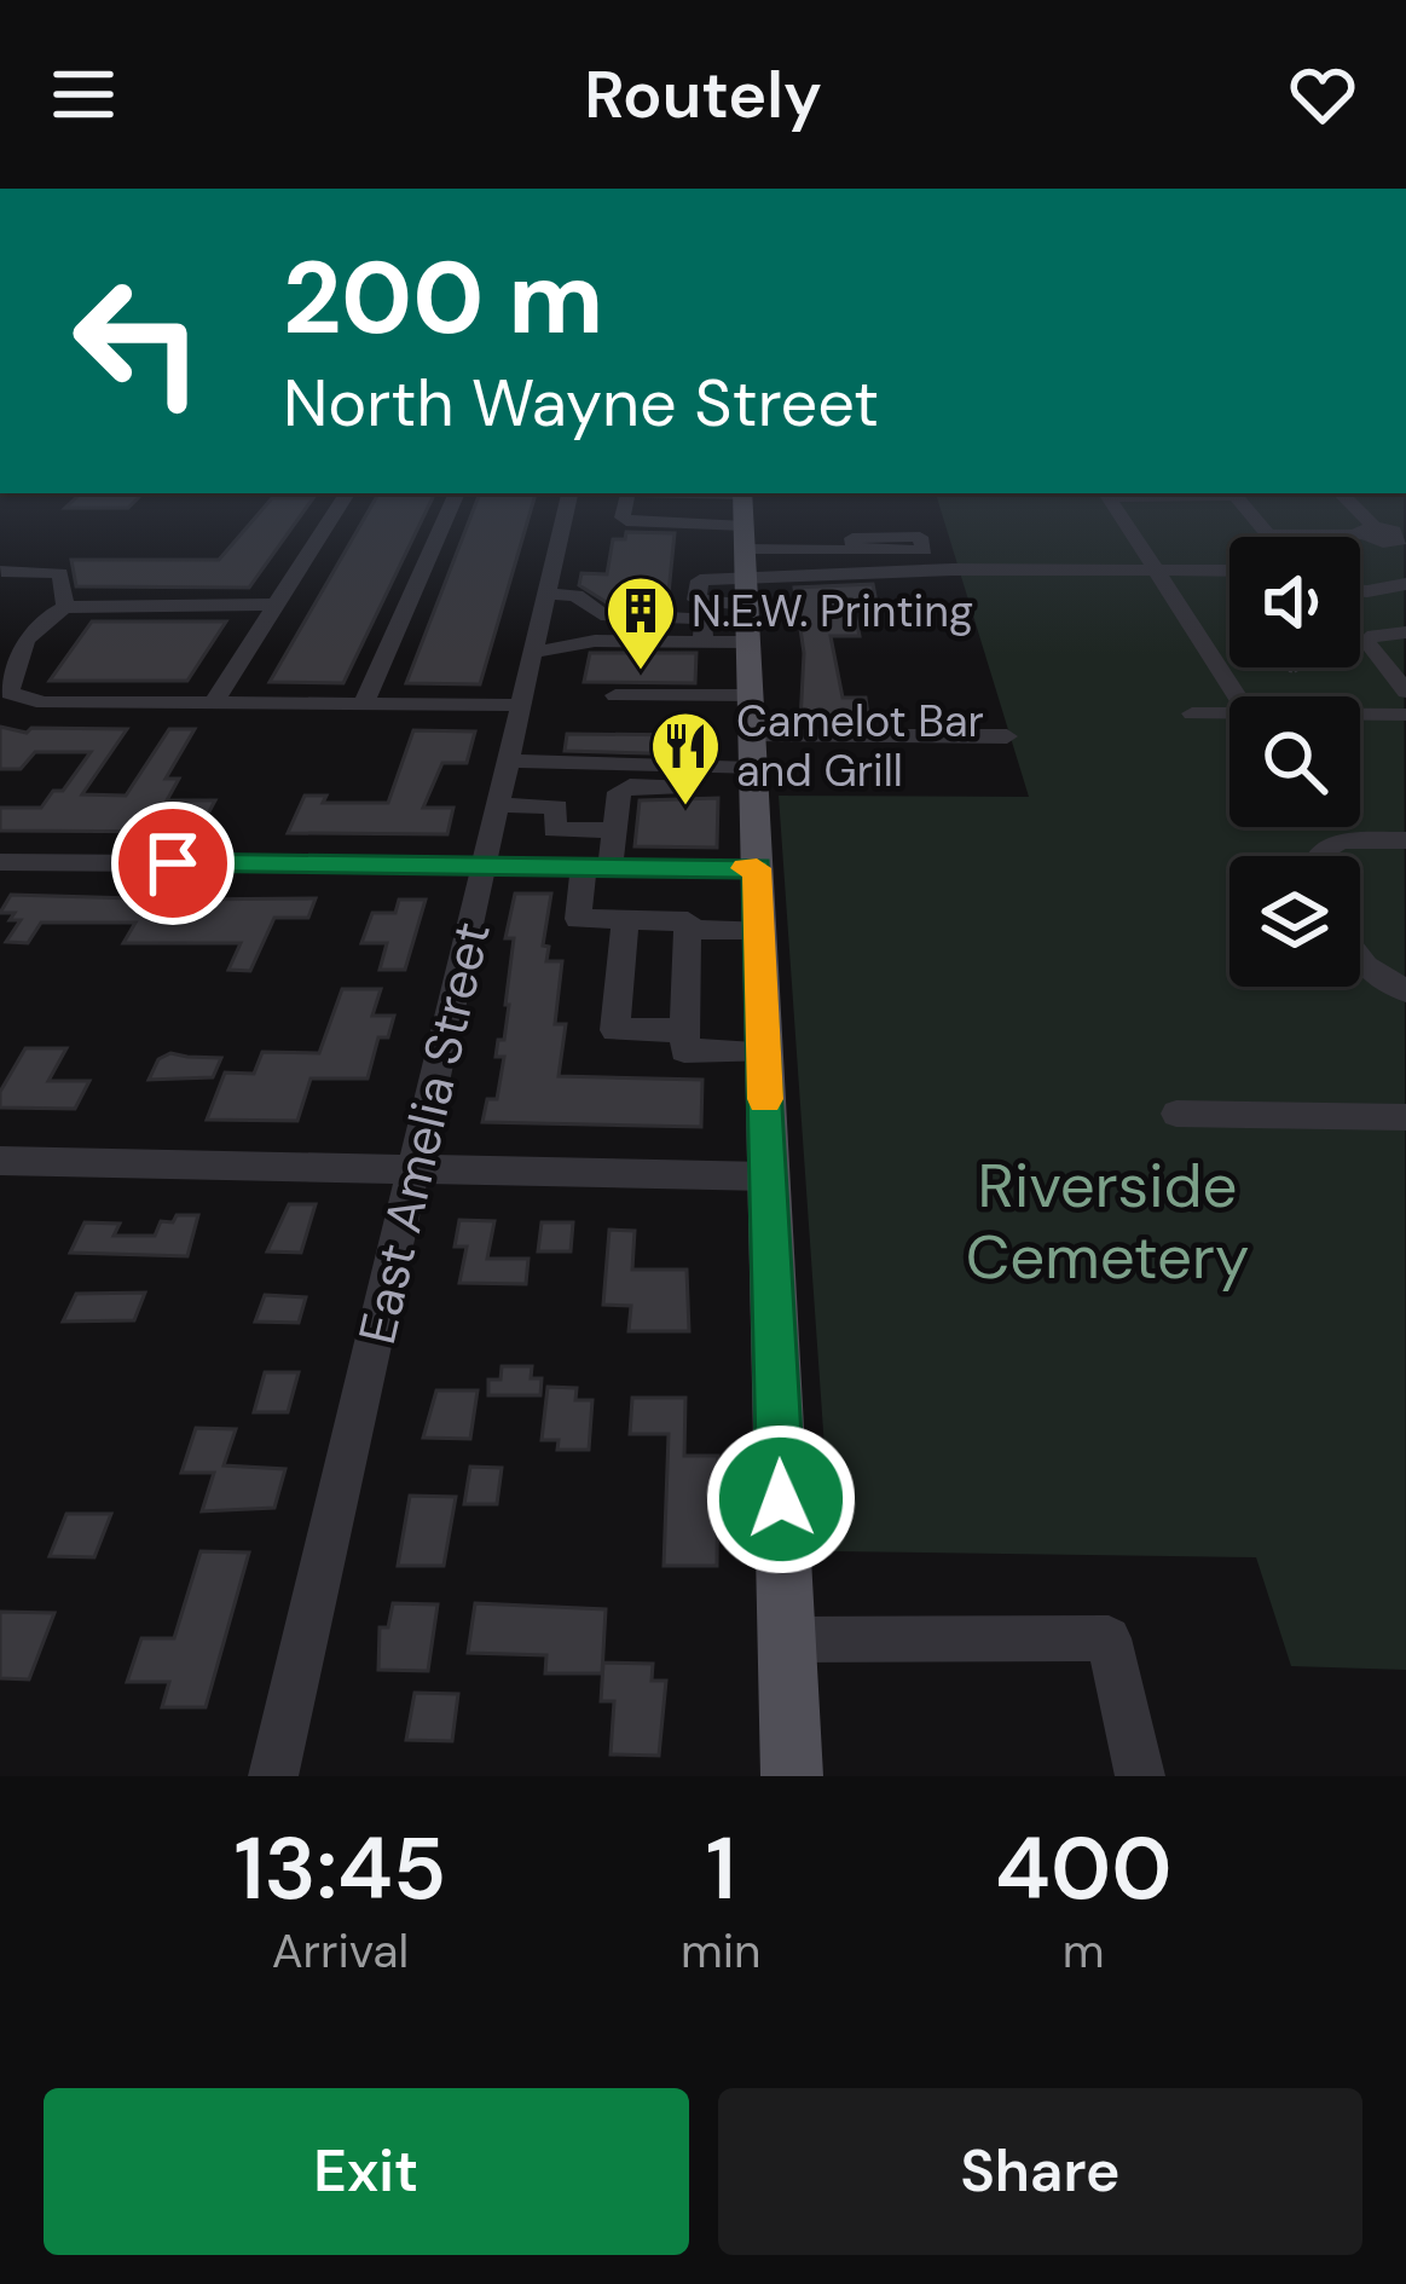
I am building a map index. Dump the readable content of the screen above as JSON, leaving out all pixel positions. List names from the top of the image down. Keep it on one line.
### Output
{"streets":{"street":["East Amelia Street"]},"parks":["Riverside Cemetery"],"places":{"building":["N.E.W. Printing"],"restaurant":["Camelot Bar and Grill"]},"page":{"header":"Routely","turn":["200 m","North Wayne Street"],"eta":["13:45","Arrival","1","min","400","m"],"buttons":["Exit","Share"]}}
